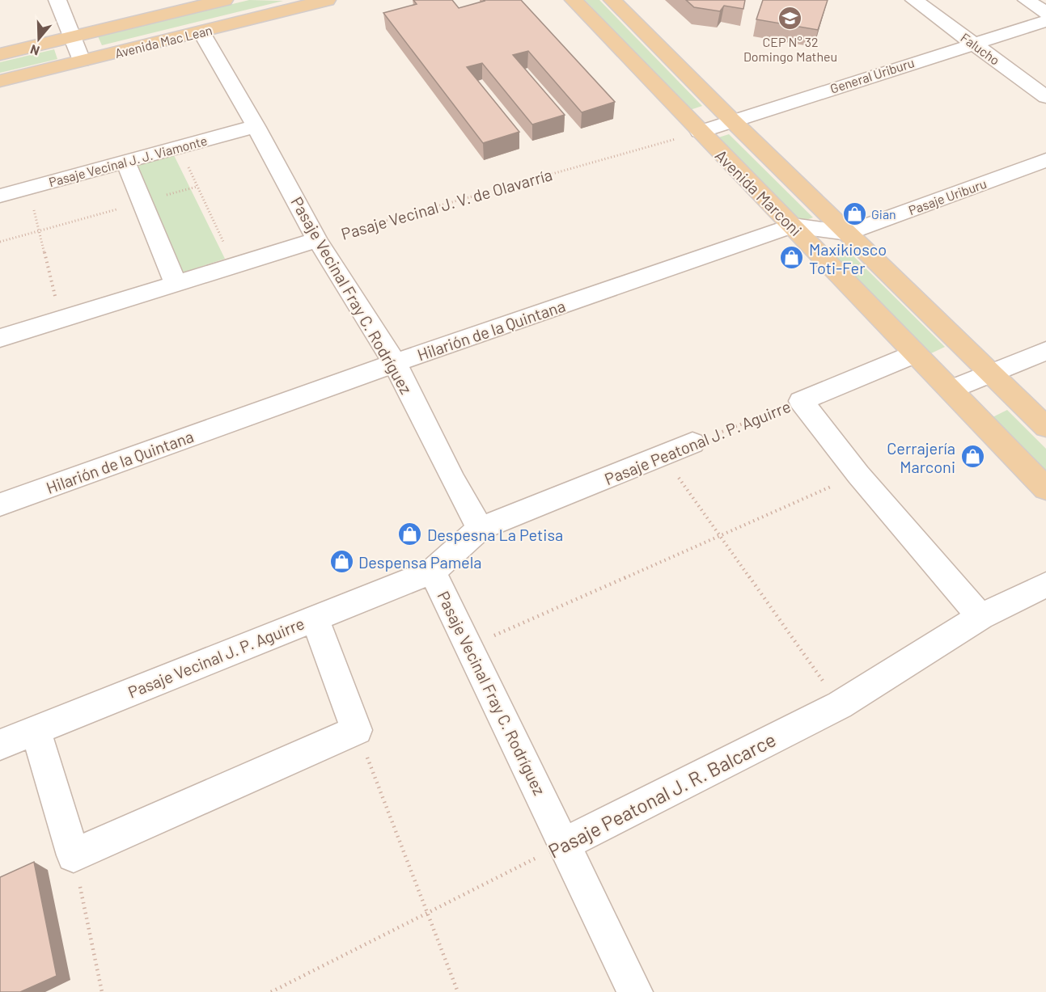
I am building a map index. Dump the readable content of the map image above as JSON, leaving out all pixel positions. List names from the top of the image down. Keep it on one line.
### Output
{"streets":{"main road":["Avenida Mac Lean","Avenida Marconi"],"street":["Falucho","General Uriburu","Pasaje Vecinal J. J. Viamonte","Pasaje Uriburu","Pasaje Vecinal Fray C. Rodríguez","Hilarión de la Quintana","Pasaje Peatonal J. P. Aguirre","Pasaje Vecinal J. P. Aguirre","Pasaje Peatonal J. R. Balcarce"],"path":["Pasaje Vecinal J. V. de Olavarría"]},"crossings":[["Avenida Mac Lean","Pasaje Vecinal Fray C. Rodríguez"],["Falucho","General Uriburu"],["General Uriburu","Avenida Marconi"],["General Uriburu","Pasaje Vecinal J. V. de Olavarría"],["Pasaje Vecinal J. J. Viamonte","Pasaje Vecinal Fray C. Rodríguez"],["Avenida Marconi","Pasaje Uriburu"],["Avenida Marconi","Pasaje Vecinal J. V. de Olavarría"],["Avenida Marconi","Hilarión de la Quintana"],["Avenida Marconi","Pasaje Peatonal J. P. Aguirre"],["Pasaje Uriburu","Hilarión de la Quintana"],["Pasaje Vecinal J. V. de Olavarría","Pasaje Vecinal Fray C. Rodríguez"],["Pasaje Vecinal Fray C. Rodríguez","Hilarión de la Quintana"],["Pasaje Vecinal Fray C. Rodríguez","Pasaje Peatonal J. P. Aguirre"],["Pasaje Vecinal Fray C. Rodríguez","Pasaje Vecinal J. P. Aguirre"],["Pasaje Vecinal Fray C. Rodríguez","Pasaje Peatonal J. R. Balcarce"]],"places":{"school or university":["CEP N° 32 Domingo Matheu"],"shop":["Gian","Maxikiosco Toti-Fer","Cerrajería Marconi","Despesna La Petisa","Despensa Pamela"]},"north":"bottom"}
